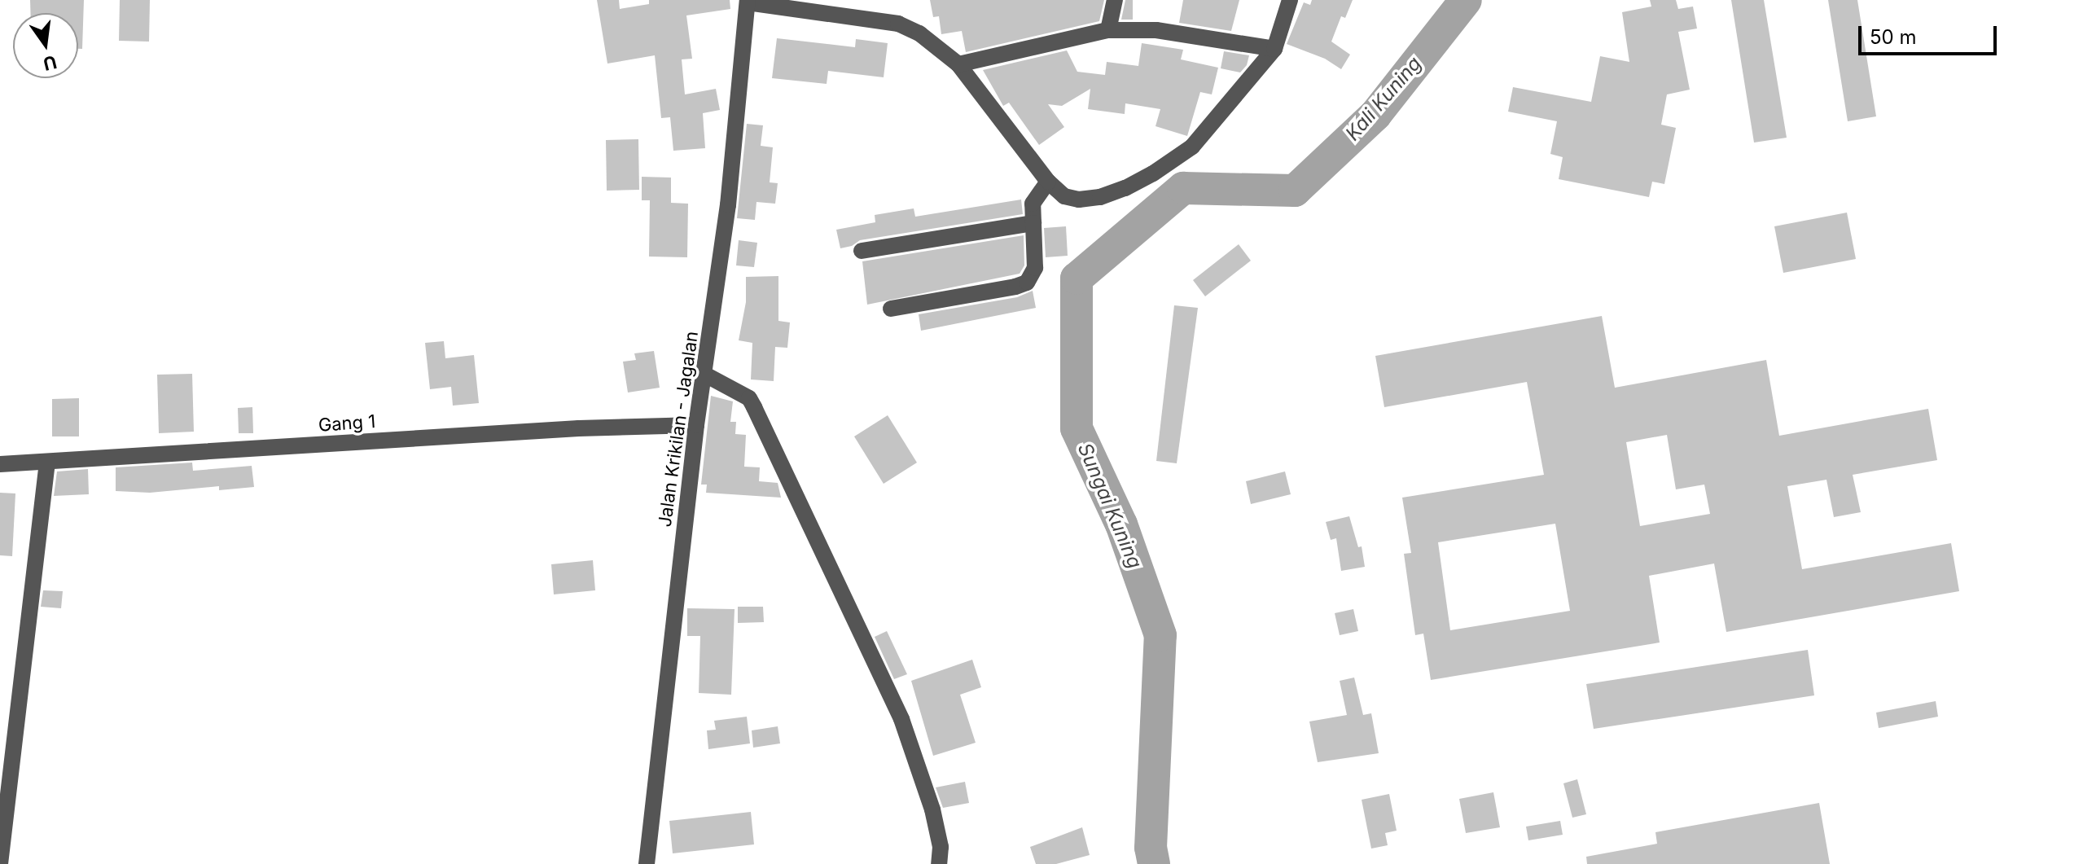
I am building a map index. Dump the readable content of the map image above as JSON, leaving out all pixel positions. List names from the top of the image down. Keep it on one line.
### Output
{"streets":{"street":["Gang 1","Jalan Krikilan - Jagalan"]},"crossings":[["Gang 1","Jalan Krikilan - Jagalan"]],"water":["Kali Kuning","Sungai Kuning"],"scale_bar":"50 m","north":"bottom"}
